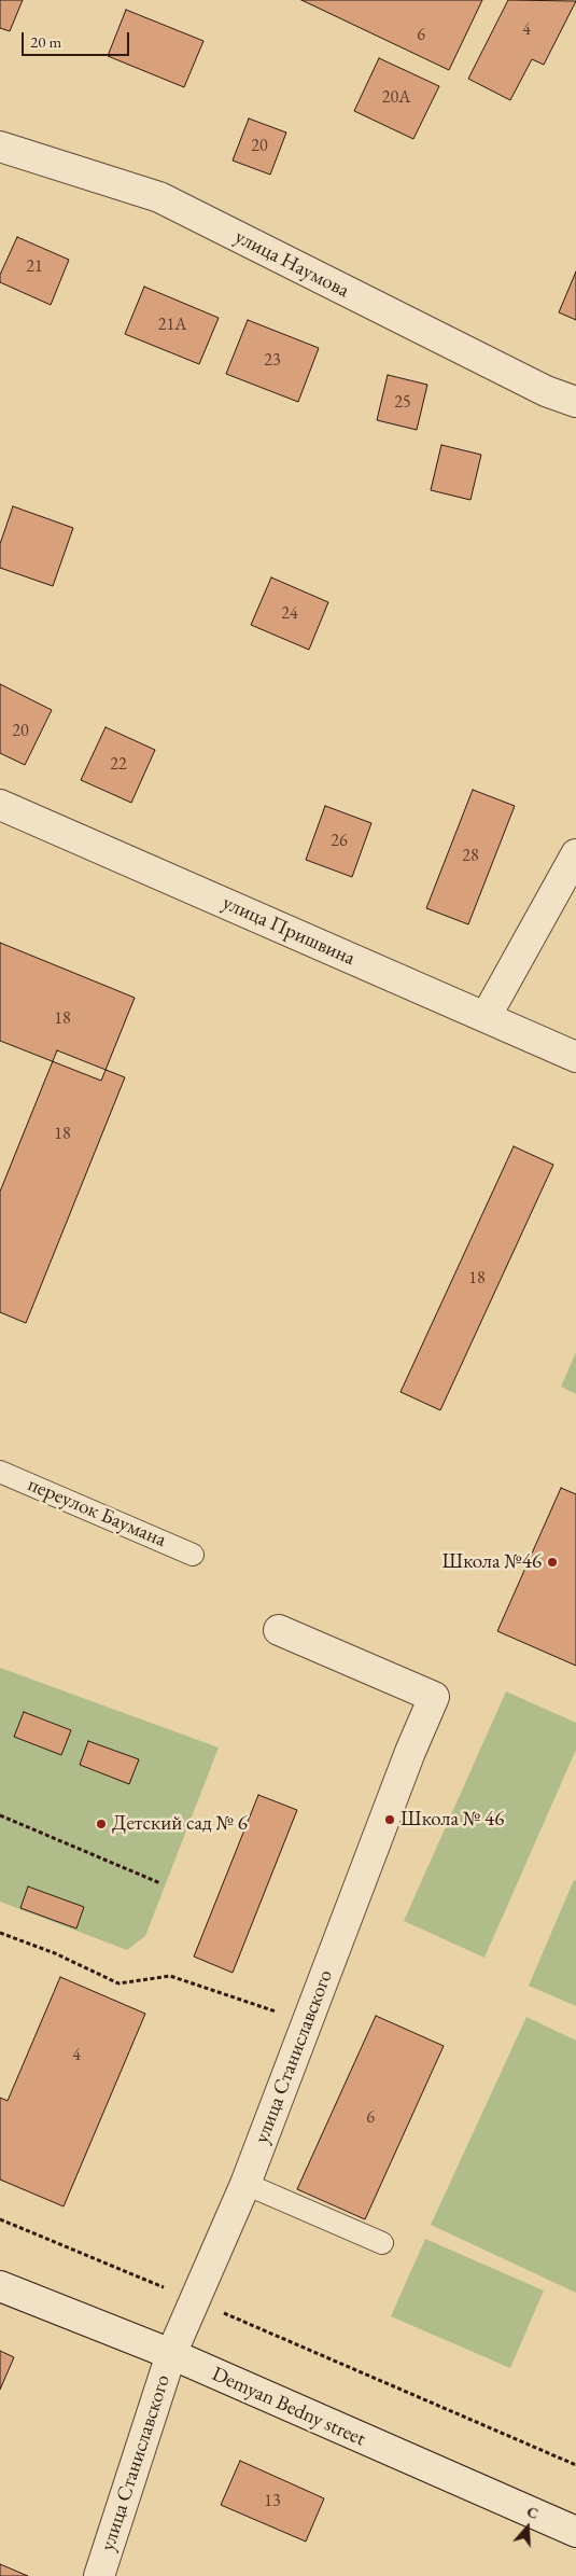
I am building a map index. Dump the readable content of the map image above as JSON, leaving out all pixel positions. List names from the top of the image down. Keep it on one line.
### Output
{"streets":{"street":["улица Наумова","улица Пришвина","улица Станиславского","Demyan Bedny street"],"lane":["переулок Баумана"]},"crossings":[["улица Станиславского","Demyan Bedny street"]],"places":["Школа №46","Школа № 46","Детский сад № 6"],"house_numbers":["4","6","20А","20","21","21А","23","25","24","20","22","26","28","18","18","18","4","6","13"],"scale_bar":"20 m","north":"top"}
